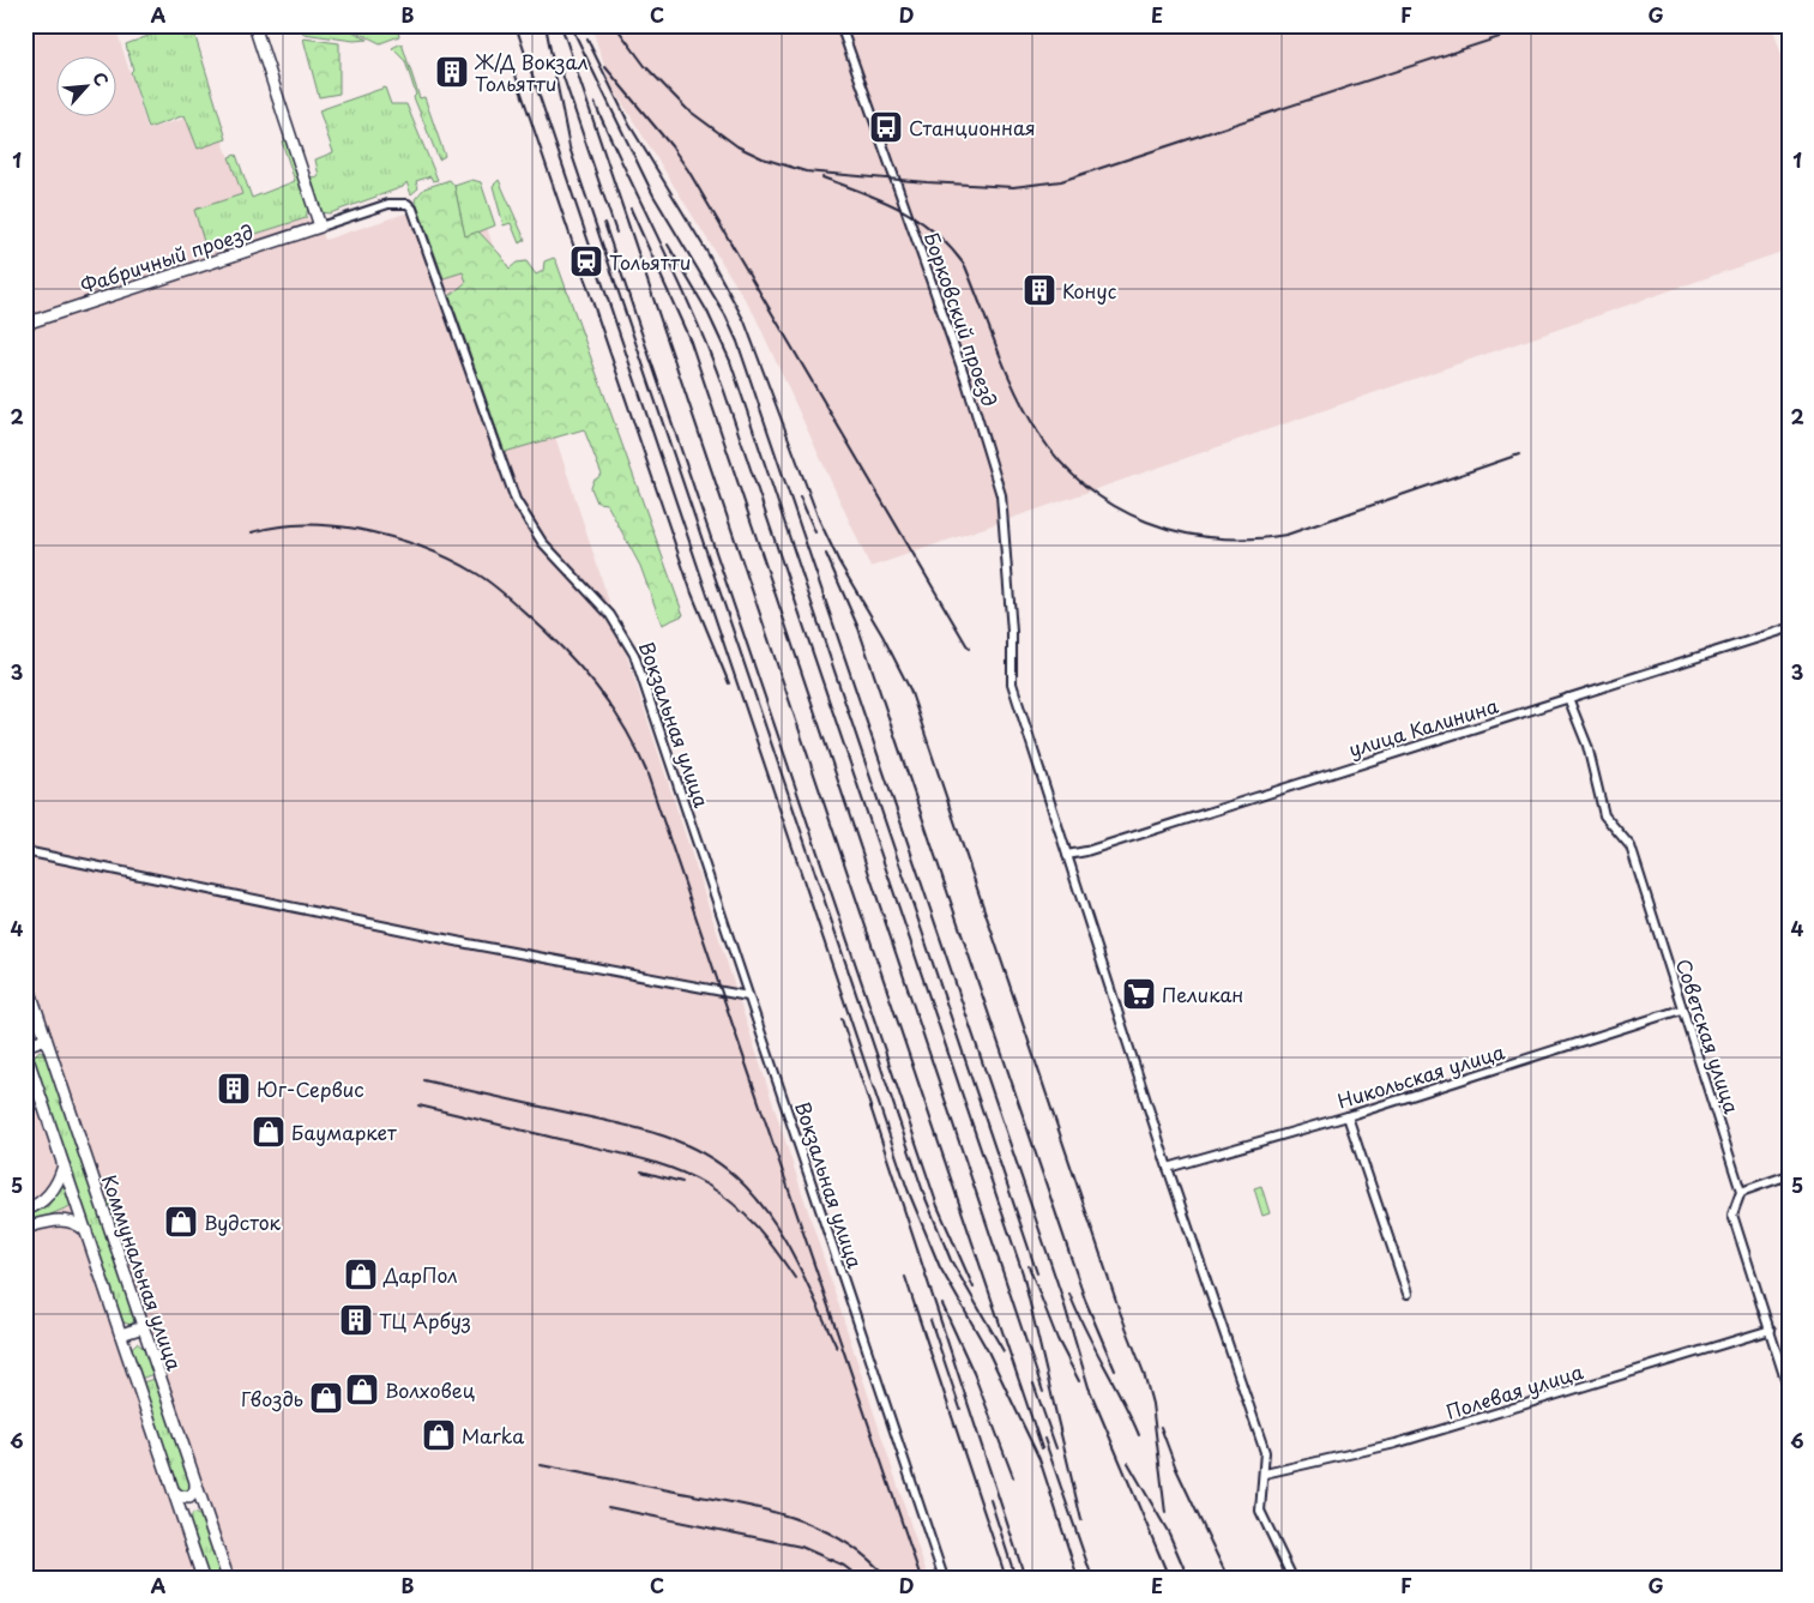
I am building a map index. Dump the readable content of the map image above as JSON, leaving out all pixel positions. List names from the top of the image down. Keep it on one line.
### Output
{"streets":{"main road":["Фабричный проезд","Коммунальная улица"],"street":["Борковский проезд","Вокзальная улица","улица Калинина","Советская улица","Никольская улица","Полевая улица"]},"crossings":[["Фабричный проезд","Вокзальная улица"],["Борковский проезд","улица Калинина"],["улица Калинина","Советская улица"],["Советская улица","Никольская улица"]],"places":{"building":["Ж/Д Вокзал Тольятти","Конус","Юг-Сервис","ТЦ Арбуз"],"bus stop":["Станционная"],"station":["Тольятти"],"supermarket":["Пеликан"],"shop":["Баумаркет","Вудсток","ДарПол","Волховец","Гвоздь","Marka"]},"north":"top right","grid":{"columns":["A","B","C","D","E","F","G"],"rows":["1","2","3","4","5","6"]}}
